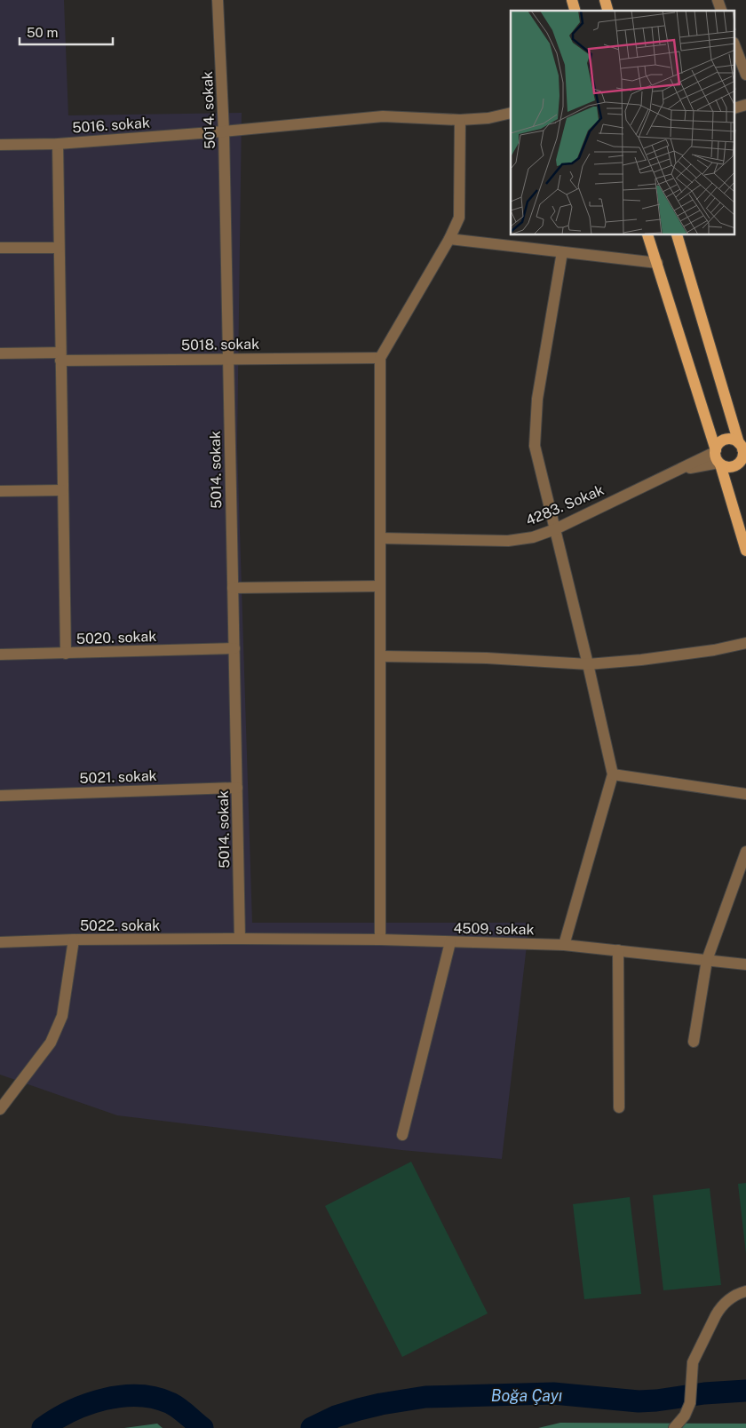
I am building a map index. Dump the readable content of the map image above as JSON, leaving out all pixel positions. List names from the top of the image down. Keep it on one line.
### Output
{"streets":{"street":["5014. sokak","5016. sokak","5018. sokak","4283. Sokak","5020. sokak","5021. sokak","5022. sokak","4509. sokak"]},"crossings":[["5014. sokak","5016. sokak"],["5014. sokak","5018. sokak"],["5014. sokak","5020. sokak"],["5014. sokak","5021. sokak"],["5014. sokak","5022. sokak"],["5014. sokak","4509. sokak"],["5022. sokak","4509. sokak"]],"water":["Boğa Çayı"],"scale_bar":"50 m"}
